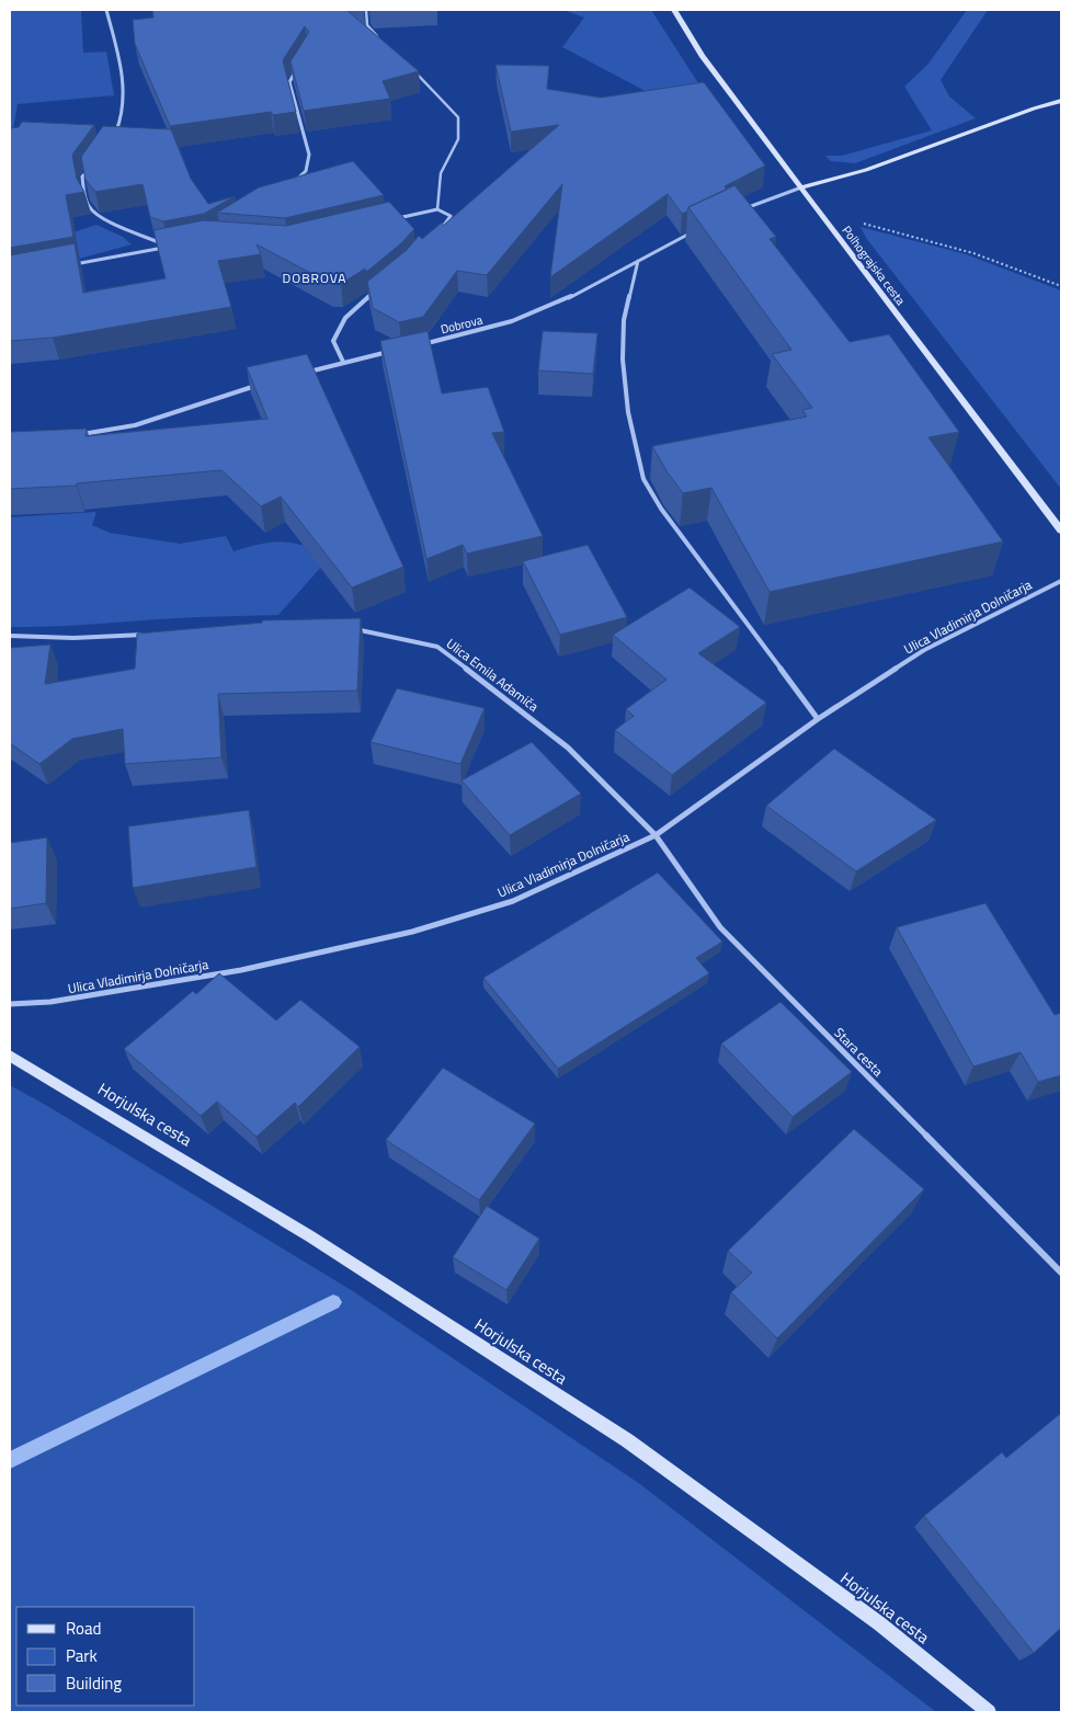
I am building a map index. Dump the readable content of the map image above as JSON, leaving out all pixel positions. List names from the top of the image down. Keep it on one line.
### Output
{"streets":{"street":["Polhograjska cesta","Dobrova","Ulica Vladimirja Dolničarja","Ulica Emila Adamiča","Stara cesta","Horjulska cesta"]},"crossings":[["Ulica Vladimirja Dolničarja","Ulica Emila Adamiča"],["Ulica Vladimirja Dolničarja","Stara cesta"],["Ulica Emila Adamiča","Stara cesta"]],"districts":["DOBROVA"],"legend":["Road","Park","Building"]}
